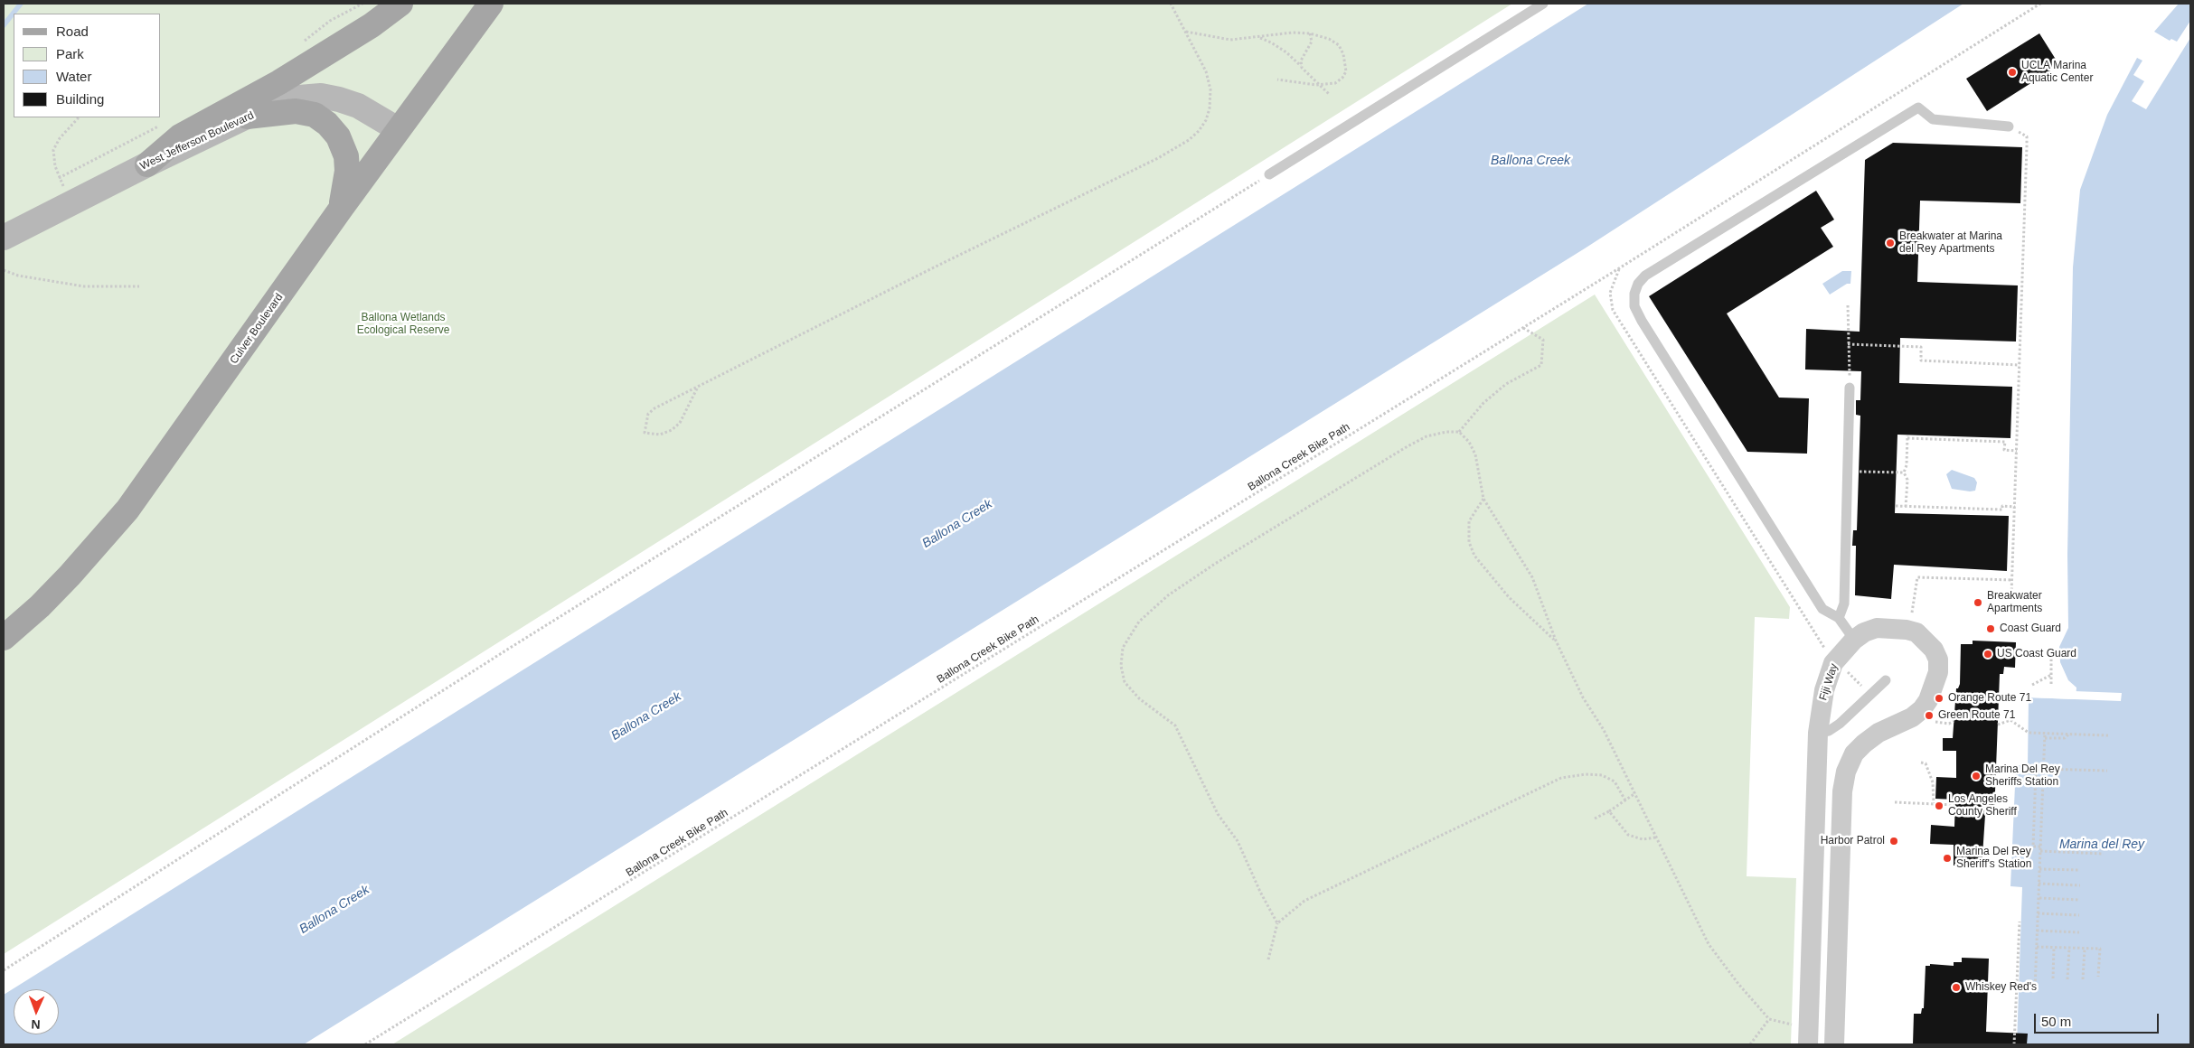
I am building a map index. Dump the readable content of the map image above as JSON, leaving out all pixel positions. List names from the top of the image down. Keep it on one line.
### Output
{"streets":{"main road":["West Jefferson Boulevard","Culver Boulevard"],"street":["Fiji Way"],"path":["Ballona Creek Bike Path"]},"crossings":[["West Jefferson Boulevard","Culver Boulevard"]],"water":["Ballona Creek","Marina del Rey"],"parks":["Ballona Wetlands Ecological Reserve"],"places":["UCLA Marina Aquatic Center","Breakwater at Marina del Rey Apartments","Breakwater Apartments","Coast Guard","US Coast Guard","Orange Route 71","Green Route 71","Marina Del Rey Sheriffs Station","Los Angeles County Sheriff","Harbor Patrol","Marina Del Rey Sheriff's Station","Whiskey Red's"],"legend":["Road","Park","Water","Building"],"scale_bar":"50 m","north":"bottom"}
